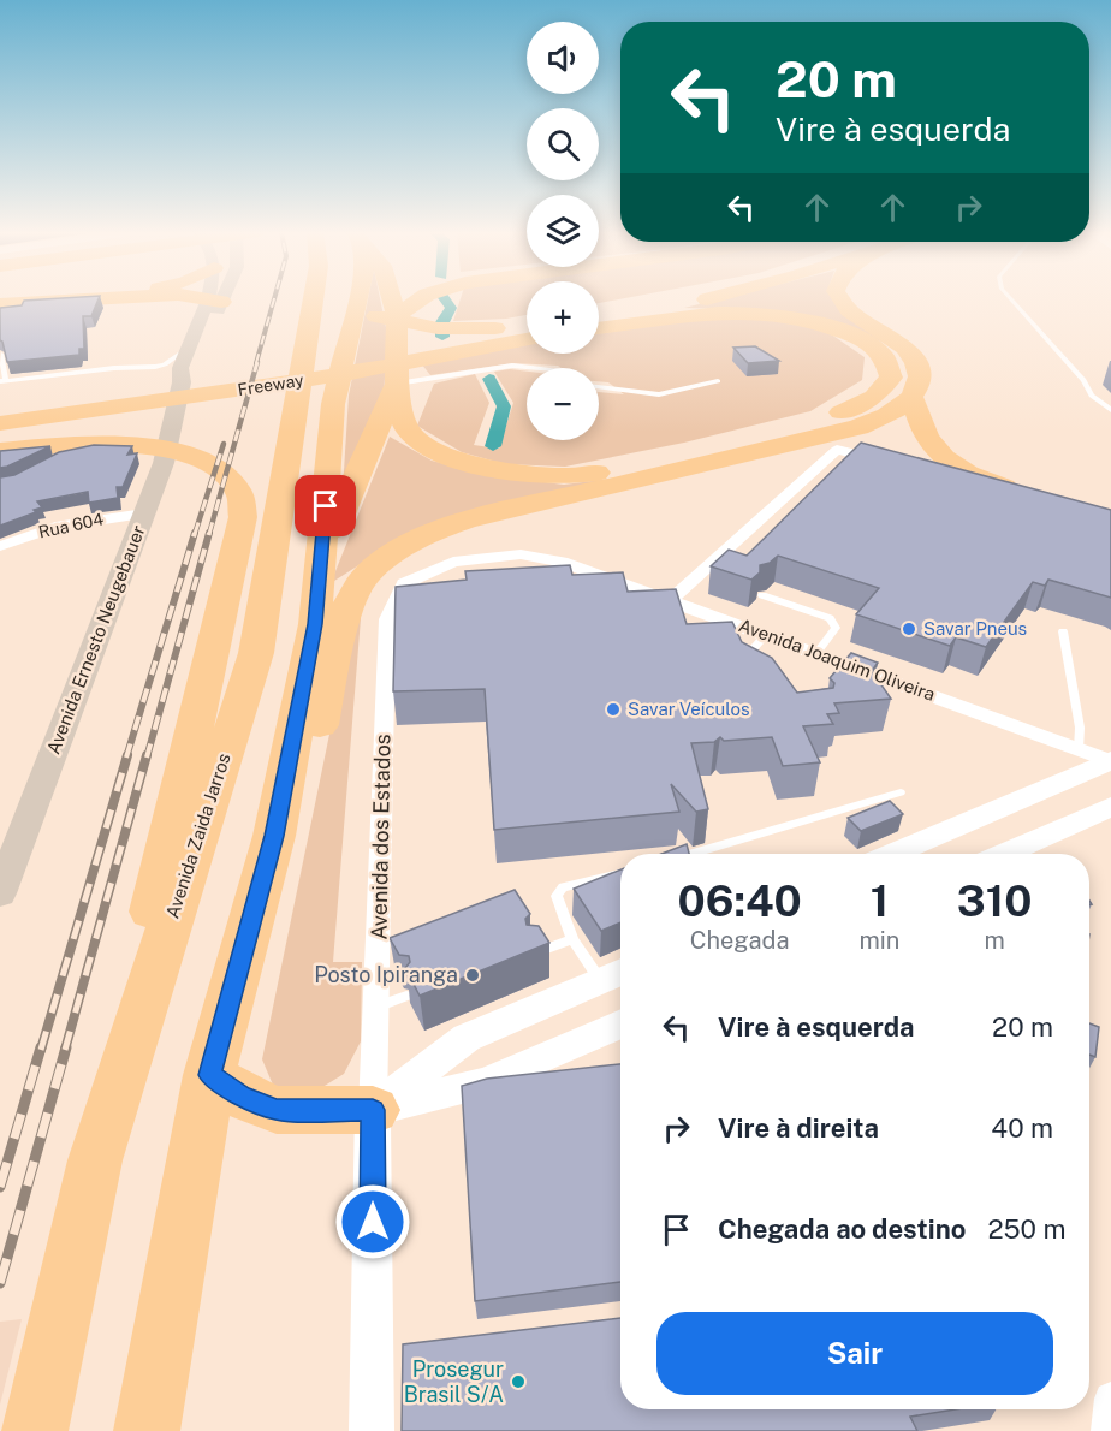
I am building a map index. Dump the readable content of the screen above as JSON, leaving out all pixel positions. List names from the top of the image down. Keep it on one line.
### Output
{"streets":{"highway":["Freeway","Avenida Zaida Jarros"],"main road":["Avenida Ernesto Neugebauer"],"street":["Rua 604","Avenida Joaquim Oliveira","Avenida dos Estados"]},"crossings":[["Rua 604","Avenida Ernesto Neugebauer"],["Avenida Joaquim Oliveira","Avenida dos Estados"]],"places":["Savar Pneus","Savar Veículos","Posto Ipiranga","Prosegur Brasil S/A"],"page":{"map_buttons":["+","−"],"turn":["20 m","Vire à esquerda"],"eta":["06:40","Chegada","1","min","310","m"],"list":[{"name":"Vire à esquerda","value":"20 m"},{"name":"Vire à direita","value":"40 m"},{"name":"Chegada ao destino","value":"250 m"}],"buttons":"Sair"}}
